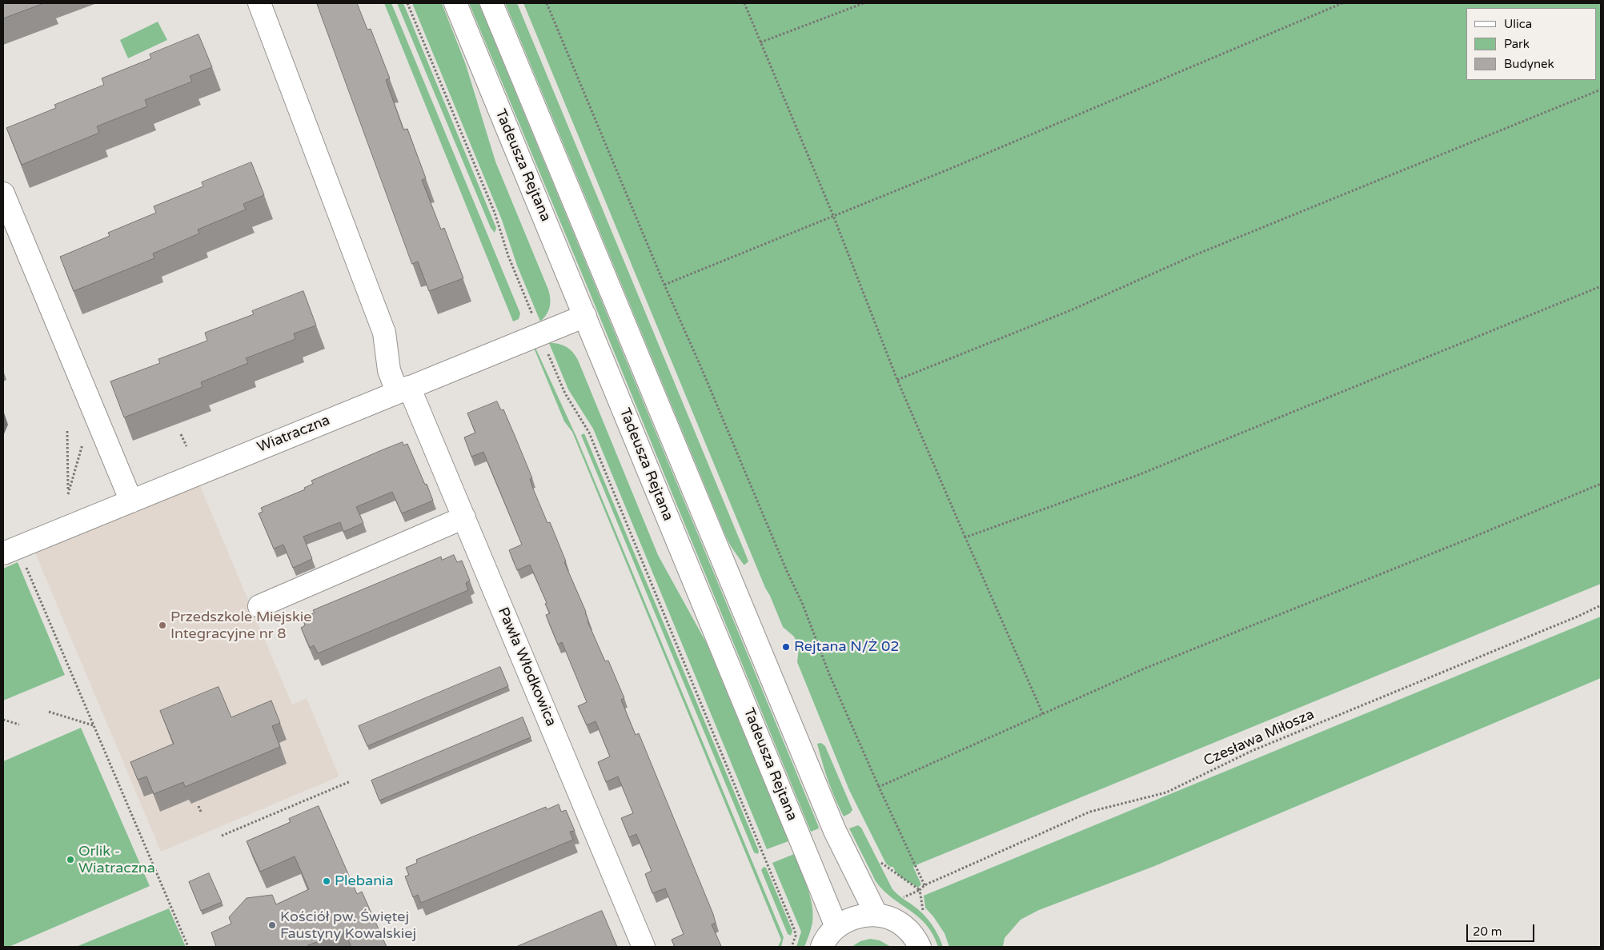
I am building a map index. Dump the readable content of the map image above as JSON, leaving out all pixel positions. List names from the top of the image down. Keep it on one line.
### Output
{"streets":{"main road":["Tadeusza Rejtana","Wiatraczna","Pawła Włodkowica"],"path":["Czesława Miłosza"]},"crossings":[["Tadeusza Rejtana","Wiatraczna"],["Wiatraczna","Pawła Włodkowica"]],"places":["Przedszkole Miejskie Integracyjne nr 8","Rejtana N/Ż 02","Orlik - Wiatraczna","Plebania","Kościół pw. Świętej Faustyny Kowalskiej"],"legend":["Ulica","Park","Budynek"],"scale_bar":"20 m"}
